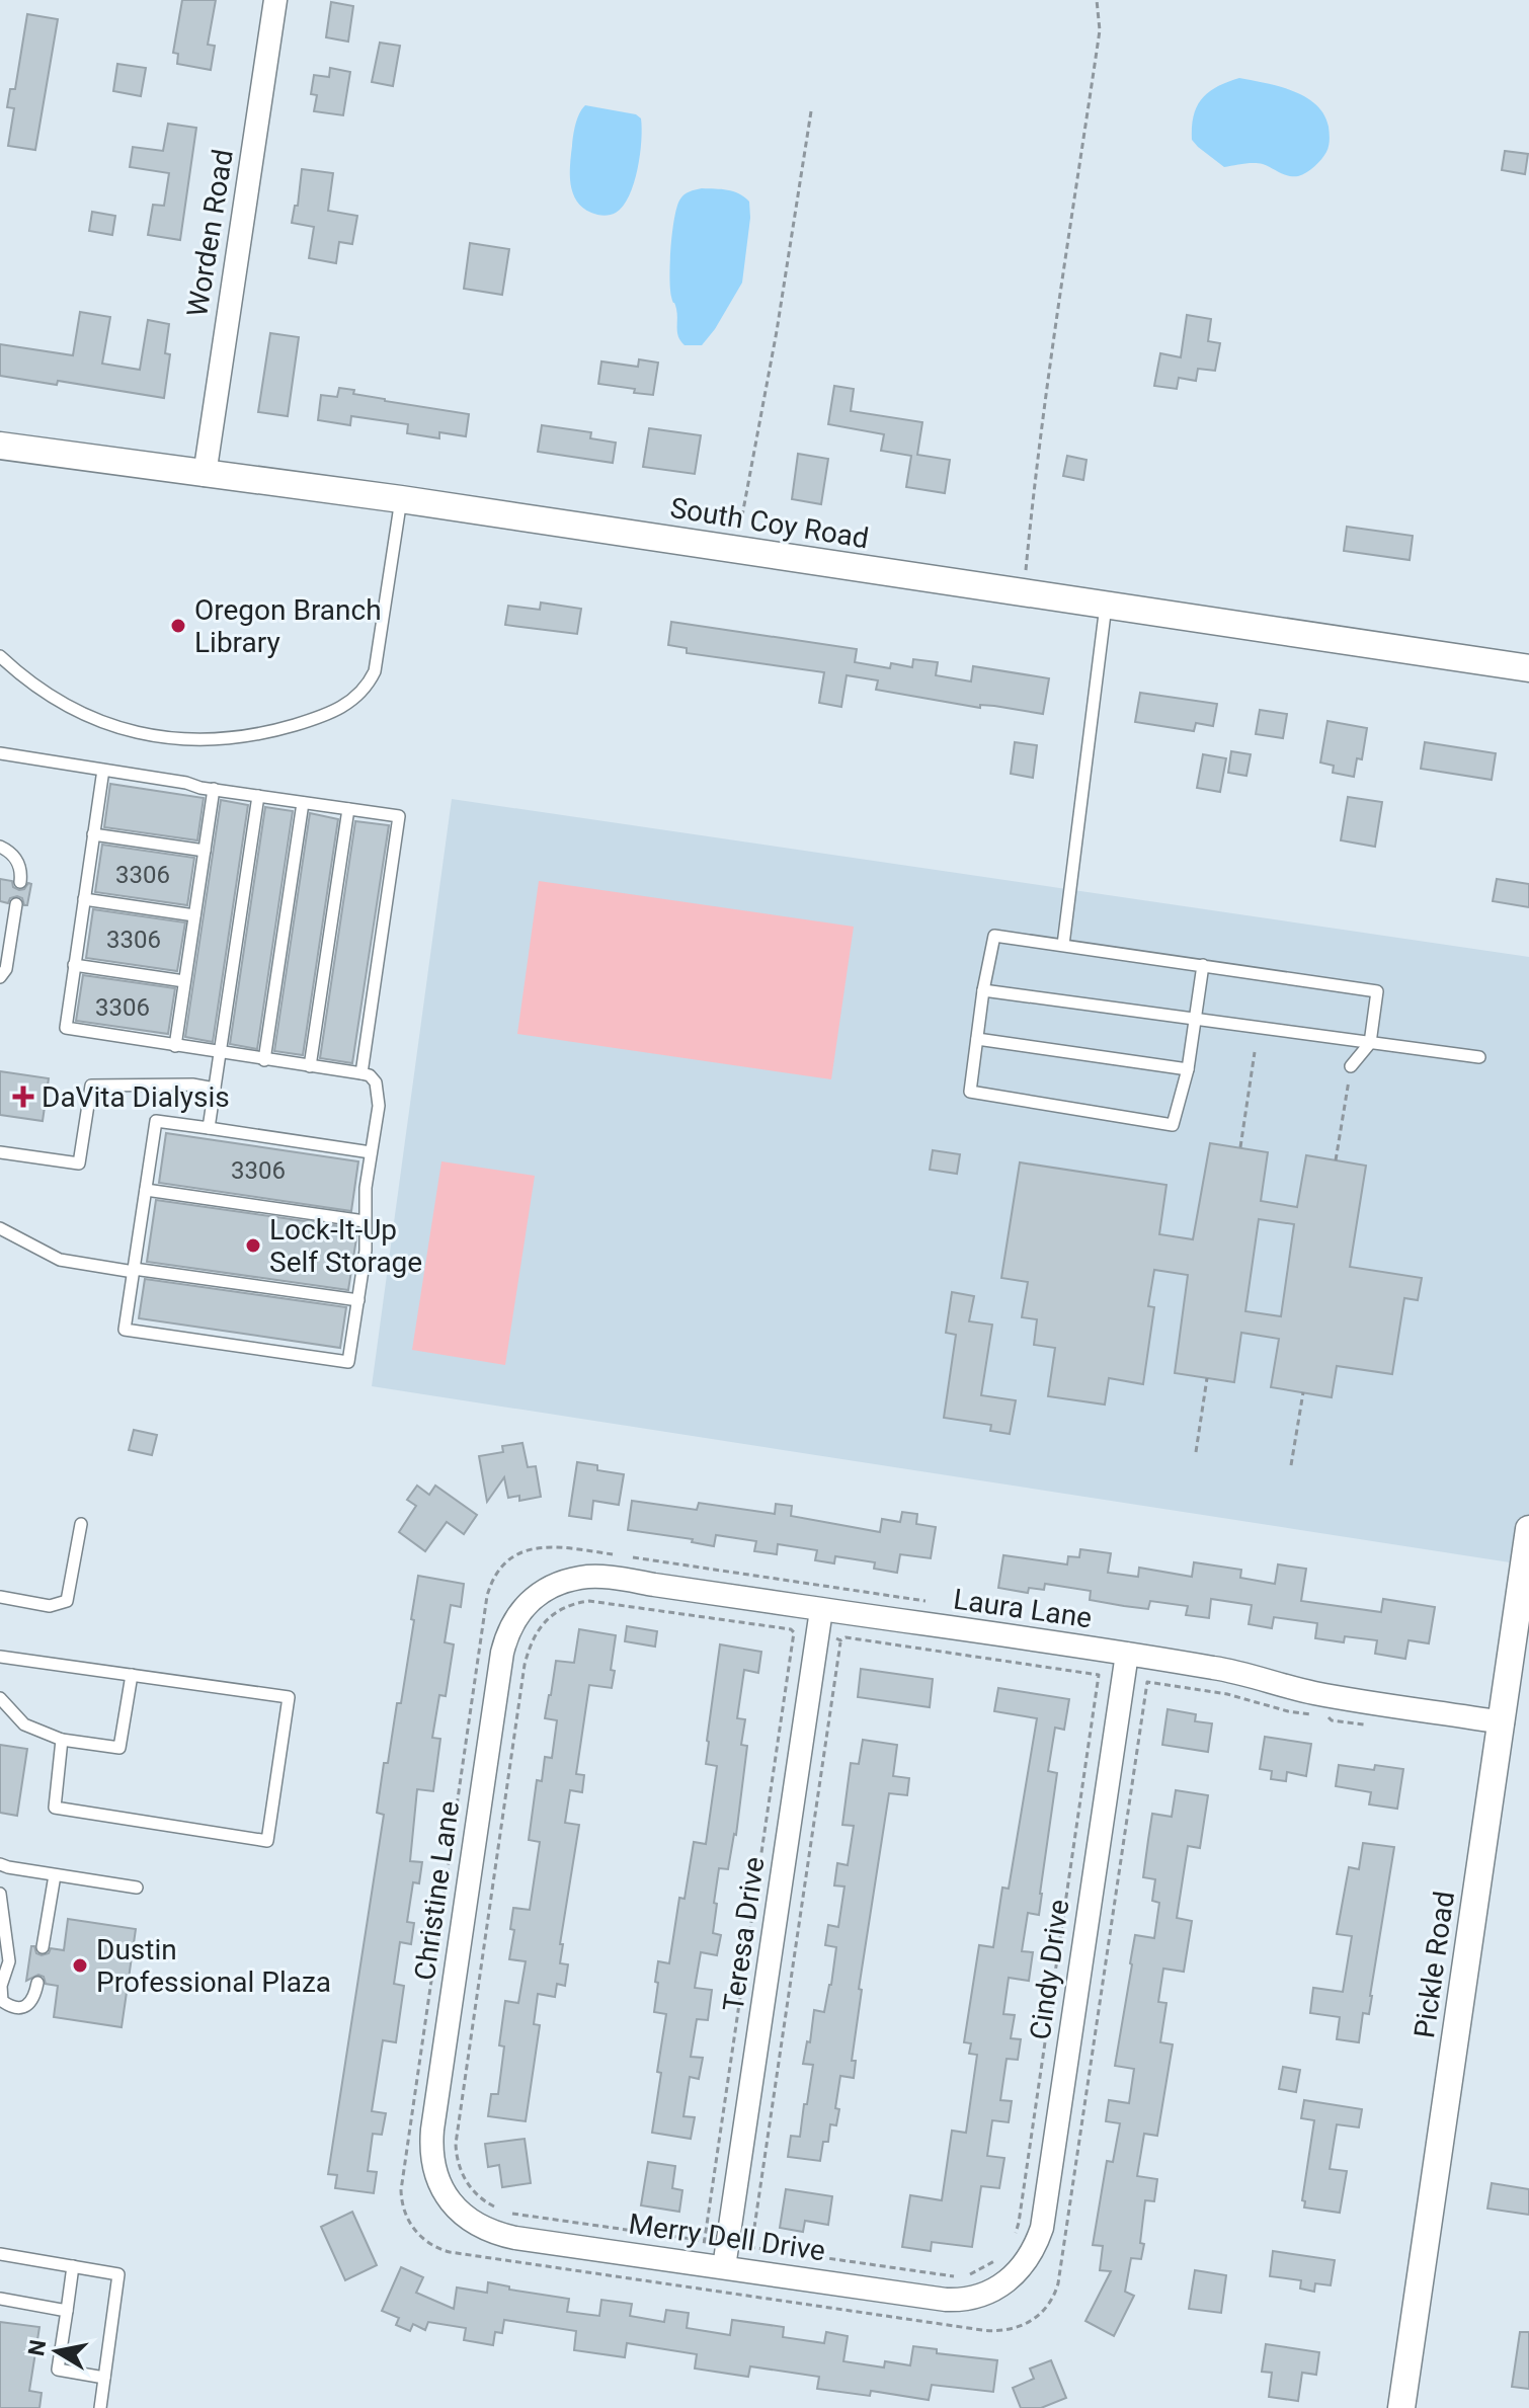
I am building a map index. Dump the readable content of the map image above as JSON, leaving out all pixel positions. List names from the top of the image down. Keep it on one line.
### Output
{"streets":{"street":["Worden Road","South Coy Road","Laura Lane","Christine Lane","Teresa Drive","Pickle Road","Cindy Drive","Merry Dell Drive"]},"crossings":[["Worden Road","South Coy Road"],["Laura Lane","Christine Lane"],["Laura Lane","Teresa Drive"],["Laura Lane","Pickle Road"],["Laura Lane","Cindy Drive"],["Christine Lane","Merry Dell Drive"],["Teresa Drive","Merry Dell Drive"],["Cindy Drive","Merry Dell Drive"]],"places":{"other":["Oregon Branch Library","Lock-It-Up Self Storage","Dustin Professional Plaza"],"health":["DaVita Dialysis"]},"house_numbers":["3306","3306","3306","3306"],"north":"left"}
